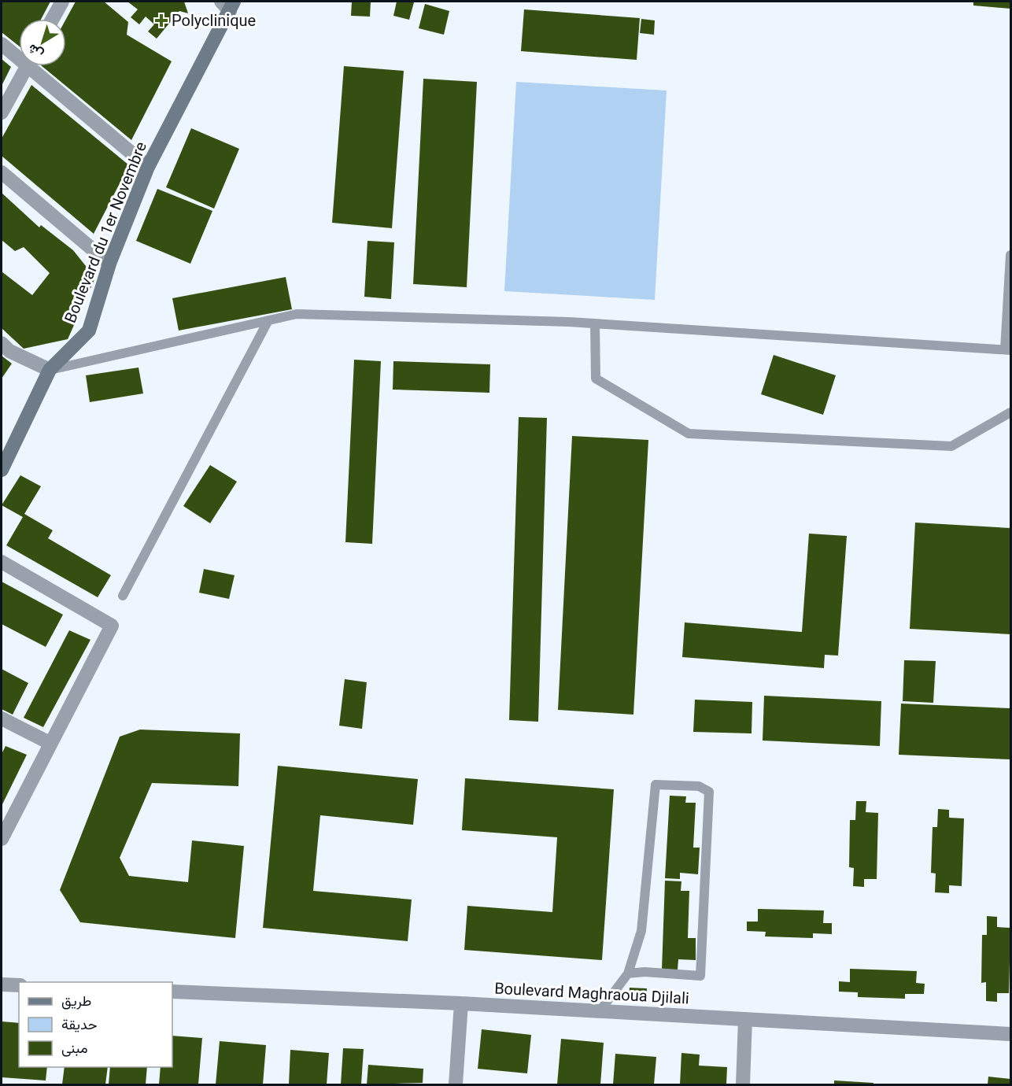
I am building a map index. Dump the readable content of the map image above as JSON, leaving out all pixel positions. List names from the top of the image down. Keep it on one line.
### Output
{"streets":{"street":["Boulevard du 1er Novembre","Boulevard Maghraoua Djilali"]},"places":{"health":["Polyclinique"]},"legend":["طريق","حديقة","مبنى"],"north":"bottom left"}
